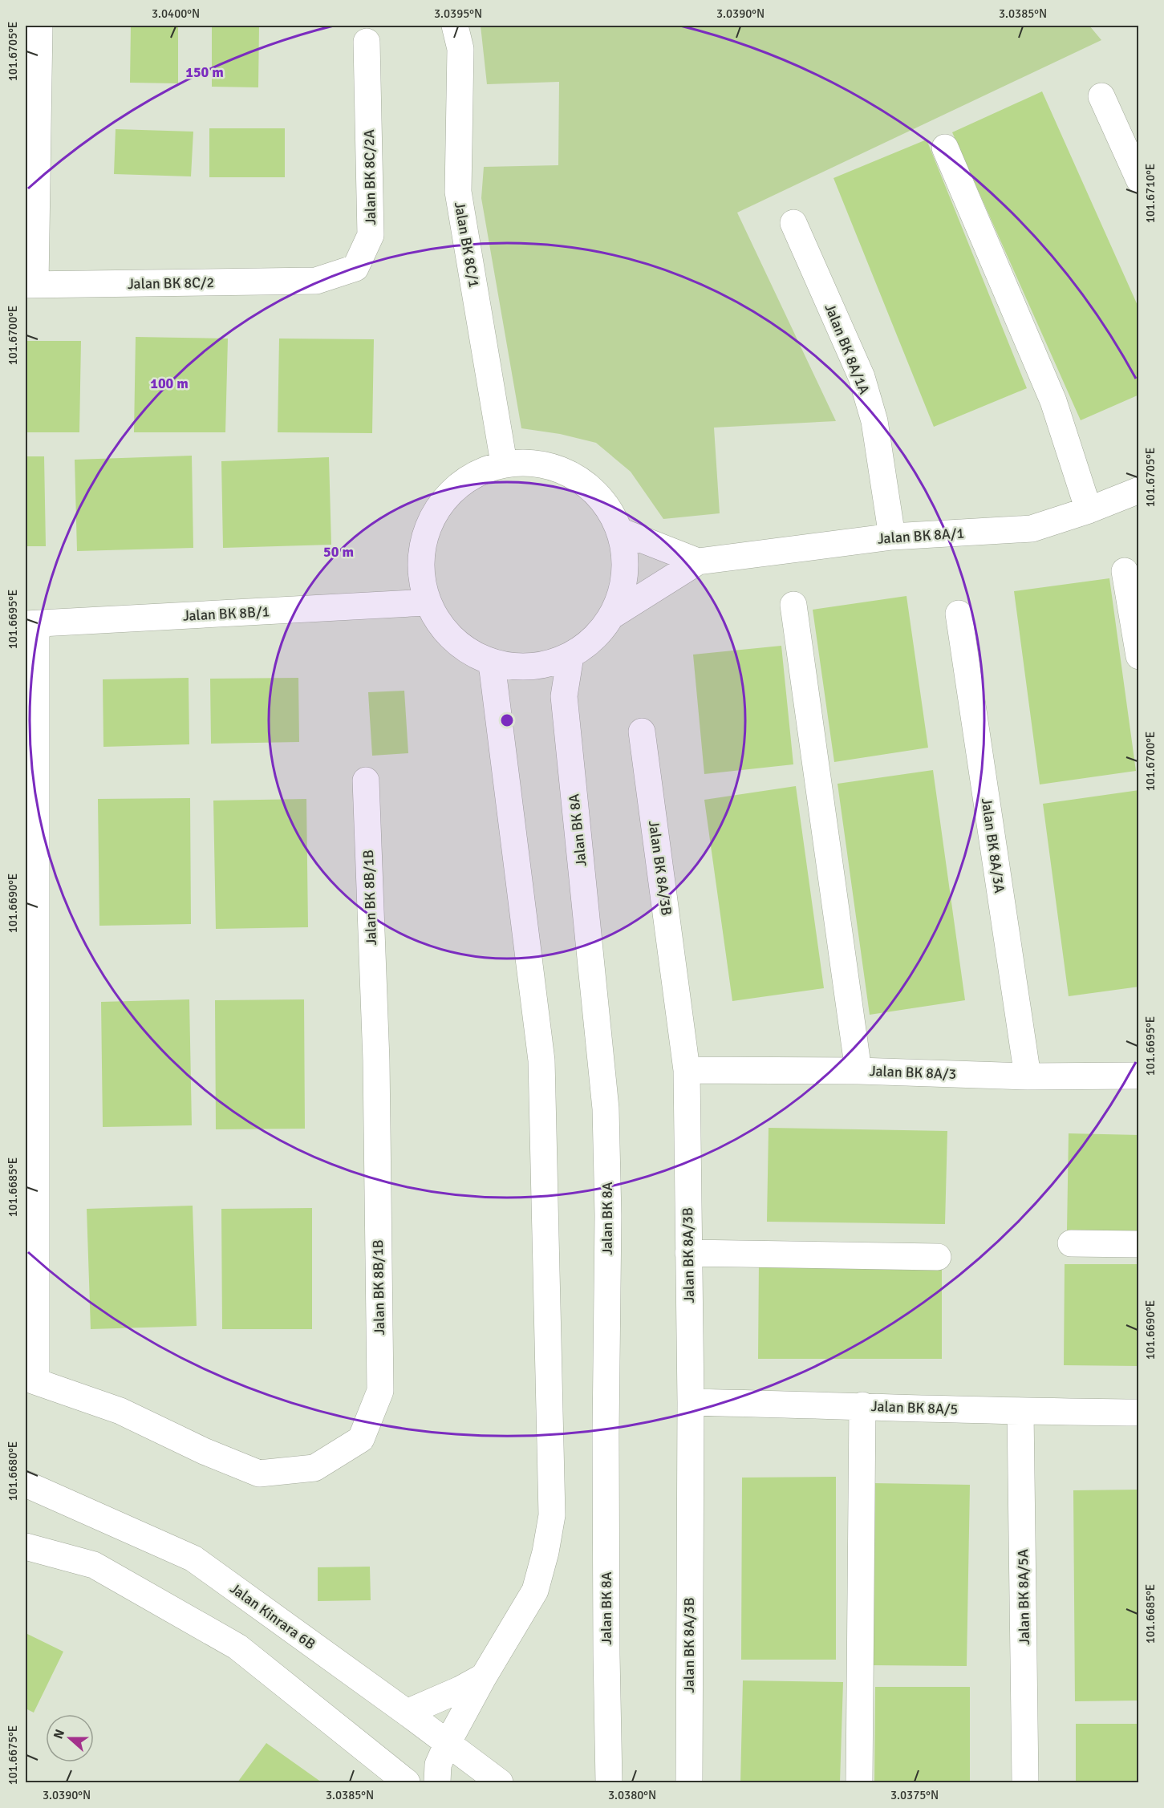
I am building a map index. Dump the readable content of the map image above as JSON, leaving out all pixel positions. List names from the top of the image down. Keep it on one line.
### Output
{"streets":{"street":["Jalan BK 8C/2A","Jalan BK 8C/1","Jalan BK 8C/2","Jalan BK 8A/1A","Jalan BK 8A/1","Jalan BK 8B/1","Jalan BK 8A","Jalan BK 8A/3A","Jalan BK 8A/3B","Jalan BK 8B/1B","Jalan BK 8A/3","Jalan BK 8A/5","Jalan BK 8A/5A","Jalan Kinrara 6B"]},"crossings":[["Jalan BK 8C/2A","Jalan BK 8C/2"],["Jalan BK 8A/1A","Jalan BK 8A/1"],["Jalan BK 8A/3A","Jalan BK 8A/3"],["Jalan BK 8A/3B","Jalan BK 8A/3"],["Jalan BK 8A/3B","Jalan BK 8A/5"],["Jalan BK 8A/5","Jalan BK 8A/5A"]],"north":"left","coordinates":["3.0400°N","3.0395°N","3.0390°N","3.0385°N","101.6705°E","101.6710°E","101.6700°E","101.6695°E","101.6690°E","101.6685°E","101.6680°E","101.6675°E","3.0380°N","3.0375°N"],"rings":["150 m","100 m","50 m"]}
